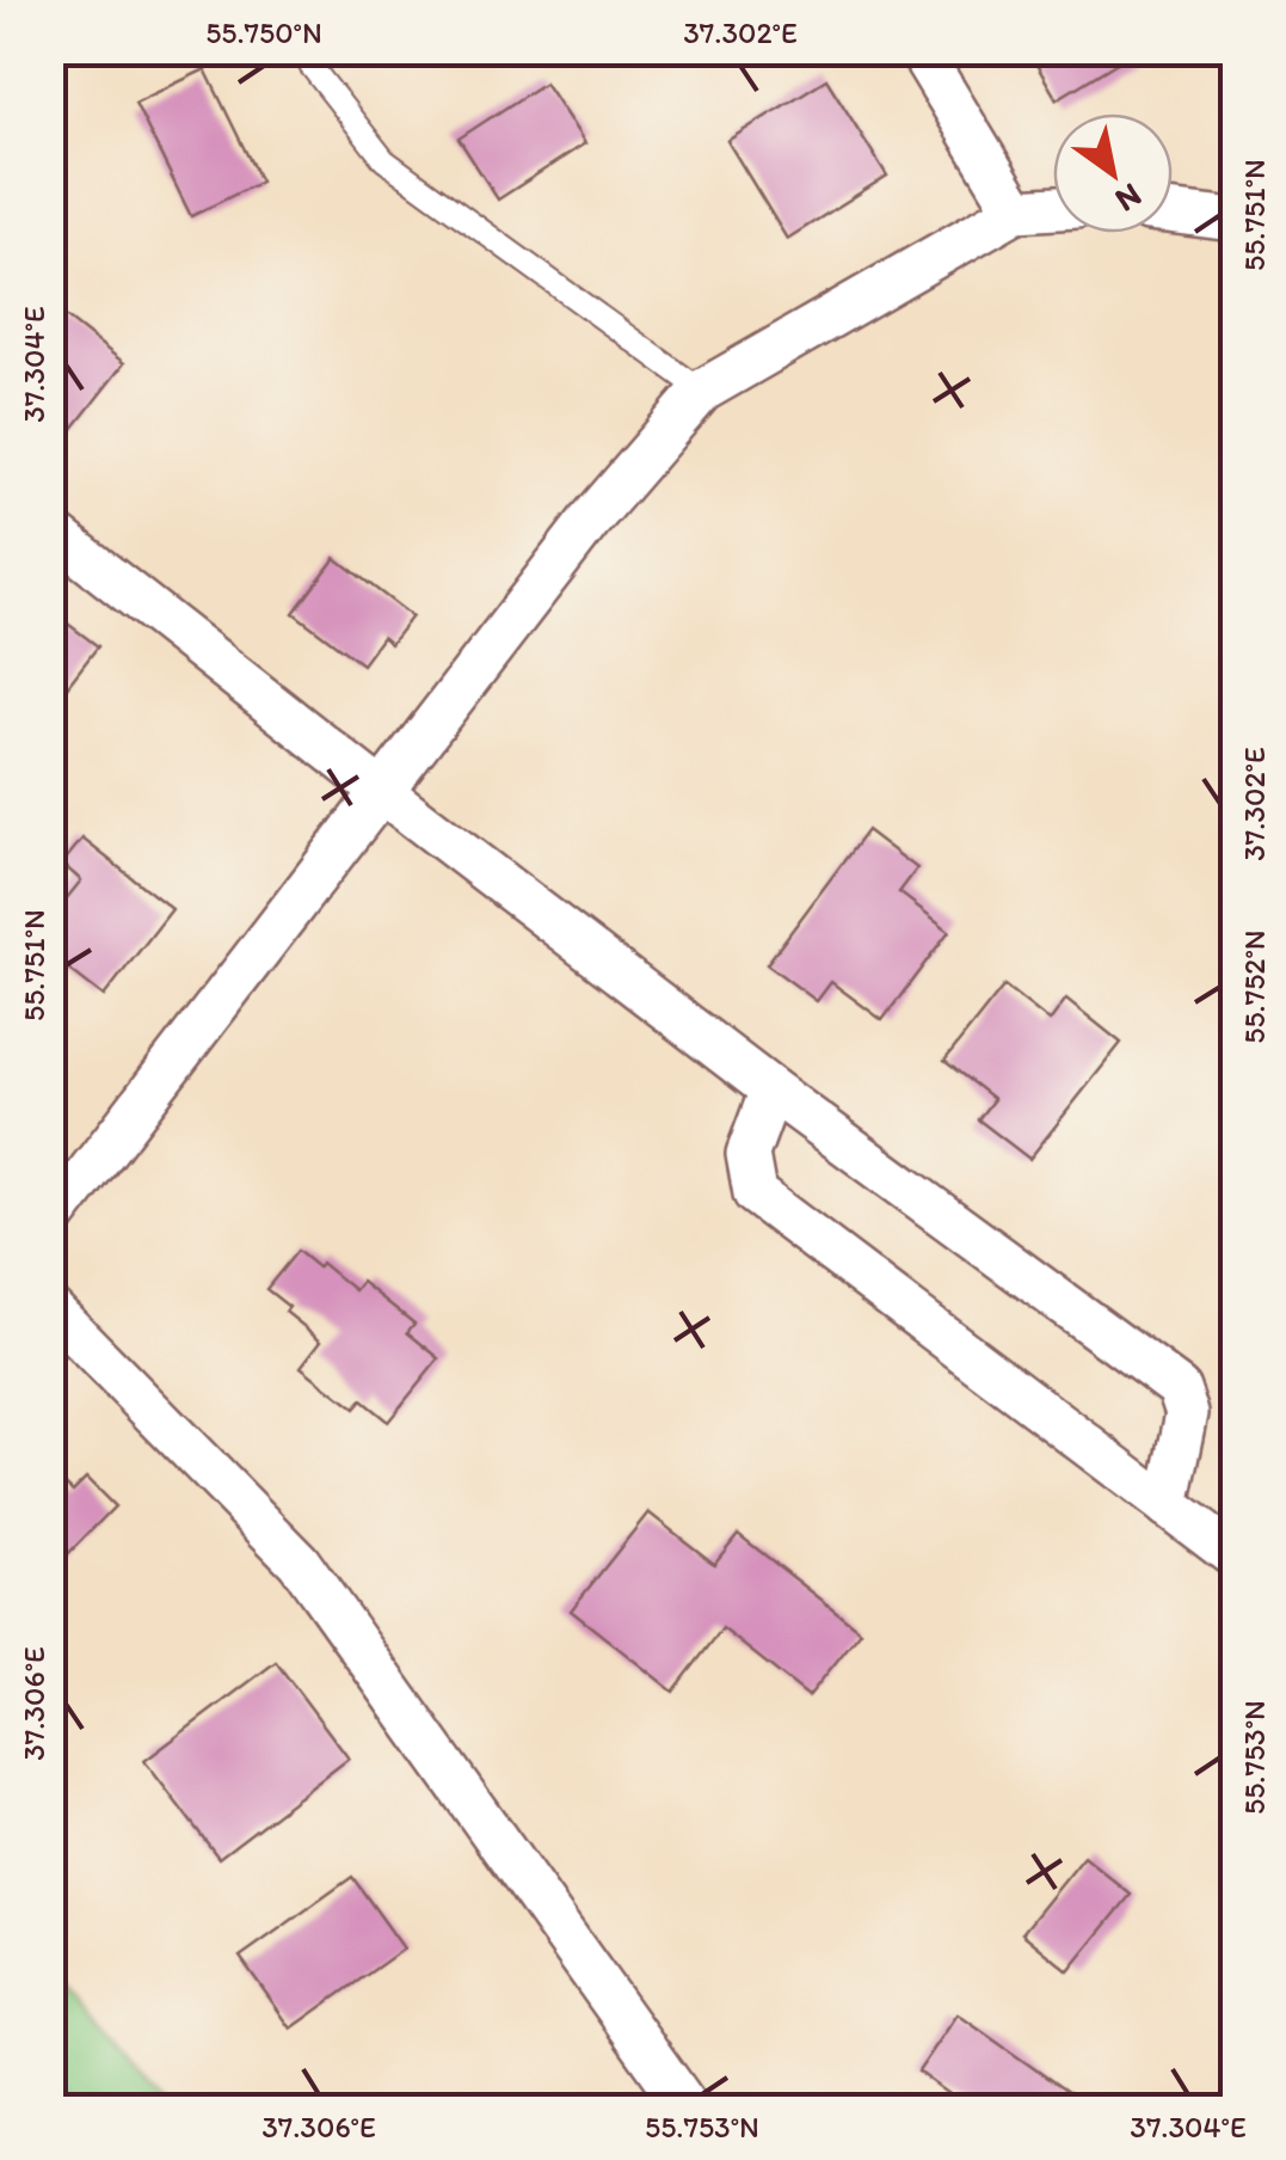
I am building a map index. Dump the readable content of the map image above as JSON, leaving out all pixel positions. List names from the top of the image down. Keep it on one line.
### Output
{"north":"bottom right","coordinates":["55.750°N","37.302°E","55.751°N","37.304°E","55.752°N","37.306°E","55.753°N"]}
